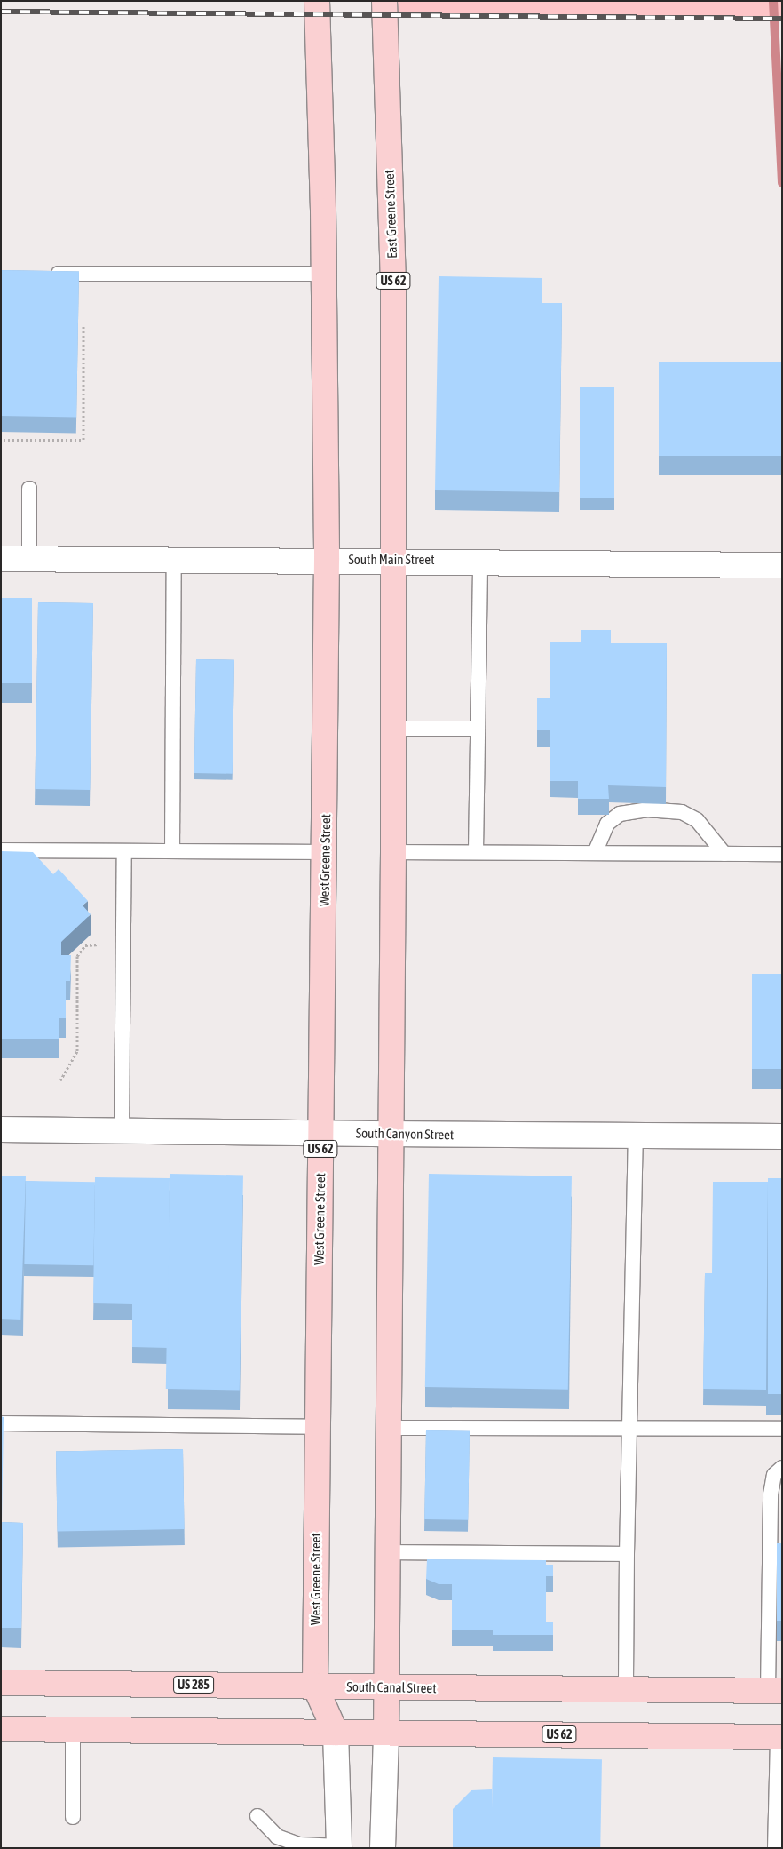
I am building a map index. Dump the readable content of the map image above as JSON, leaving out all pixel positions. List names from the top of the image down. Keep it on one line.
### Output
{"streets":{"highway":["East Greene Street","US 62","West Greene Street","US 285","South Canal Street"],"street":["South Main Street","South Canyon Street"]},"crossings":[["East Greene Street","US 62"],["East Greene Street","South Main Street"],["US 62","South Main Street"],["US 62","West Greene Street"],["US 62","South Canyon Street"],["US 62","South Canal Street"],["South Main Street","West Greene Street"],["West Greene Street","South Canyon Street"],["West Greene Street","South Canal Street"]]}
